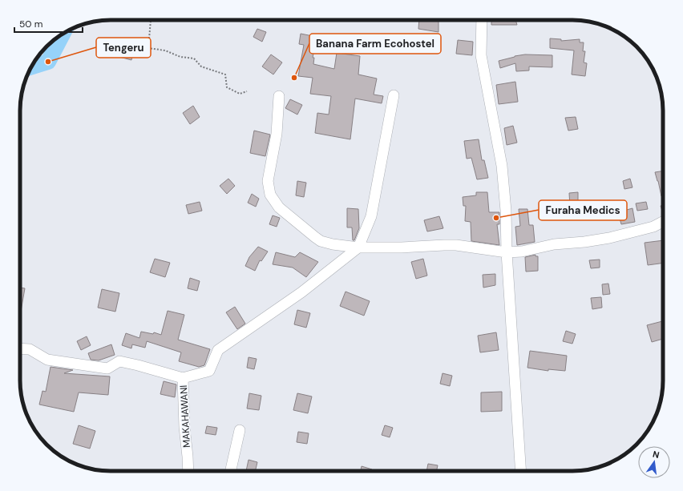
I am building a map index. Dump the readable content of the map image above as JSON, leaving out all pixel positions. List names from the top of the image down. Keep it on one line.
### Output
{"streets":{"street":["MAKAHAWANI"]},"places":["Tengeru","Banana Farm Ecohostel","Furaha Medics"],"scale_bar":"50 m","north":"top"}
